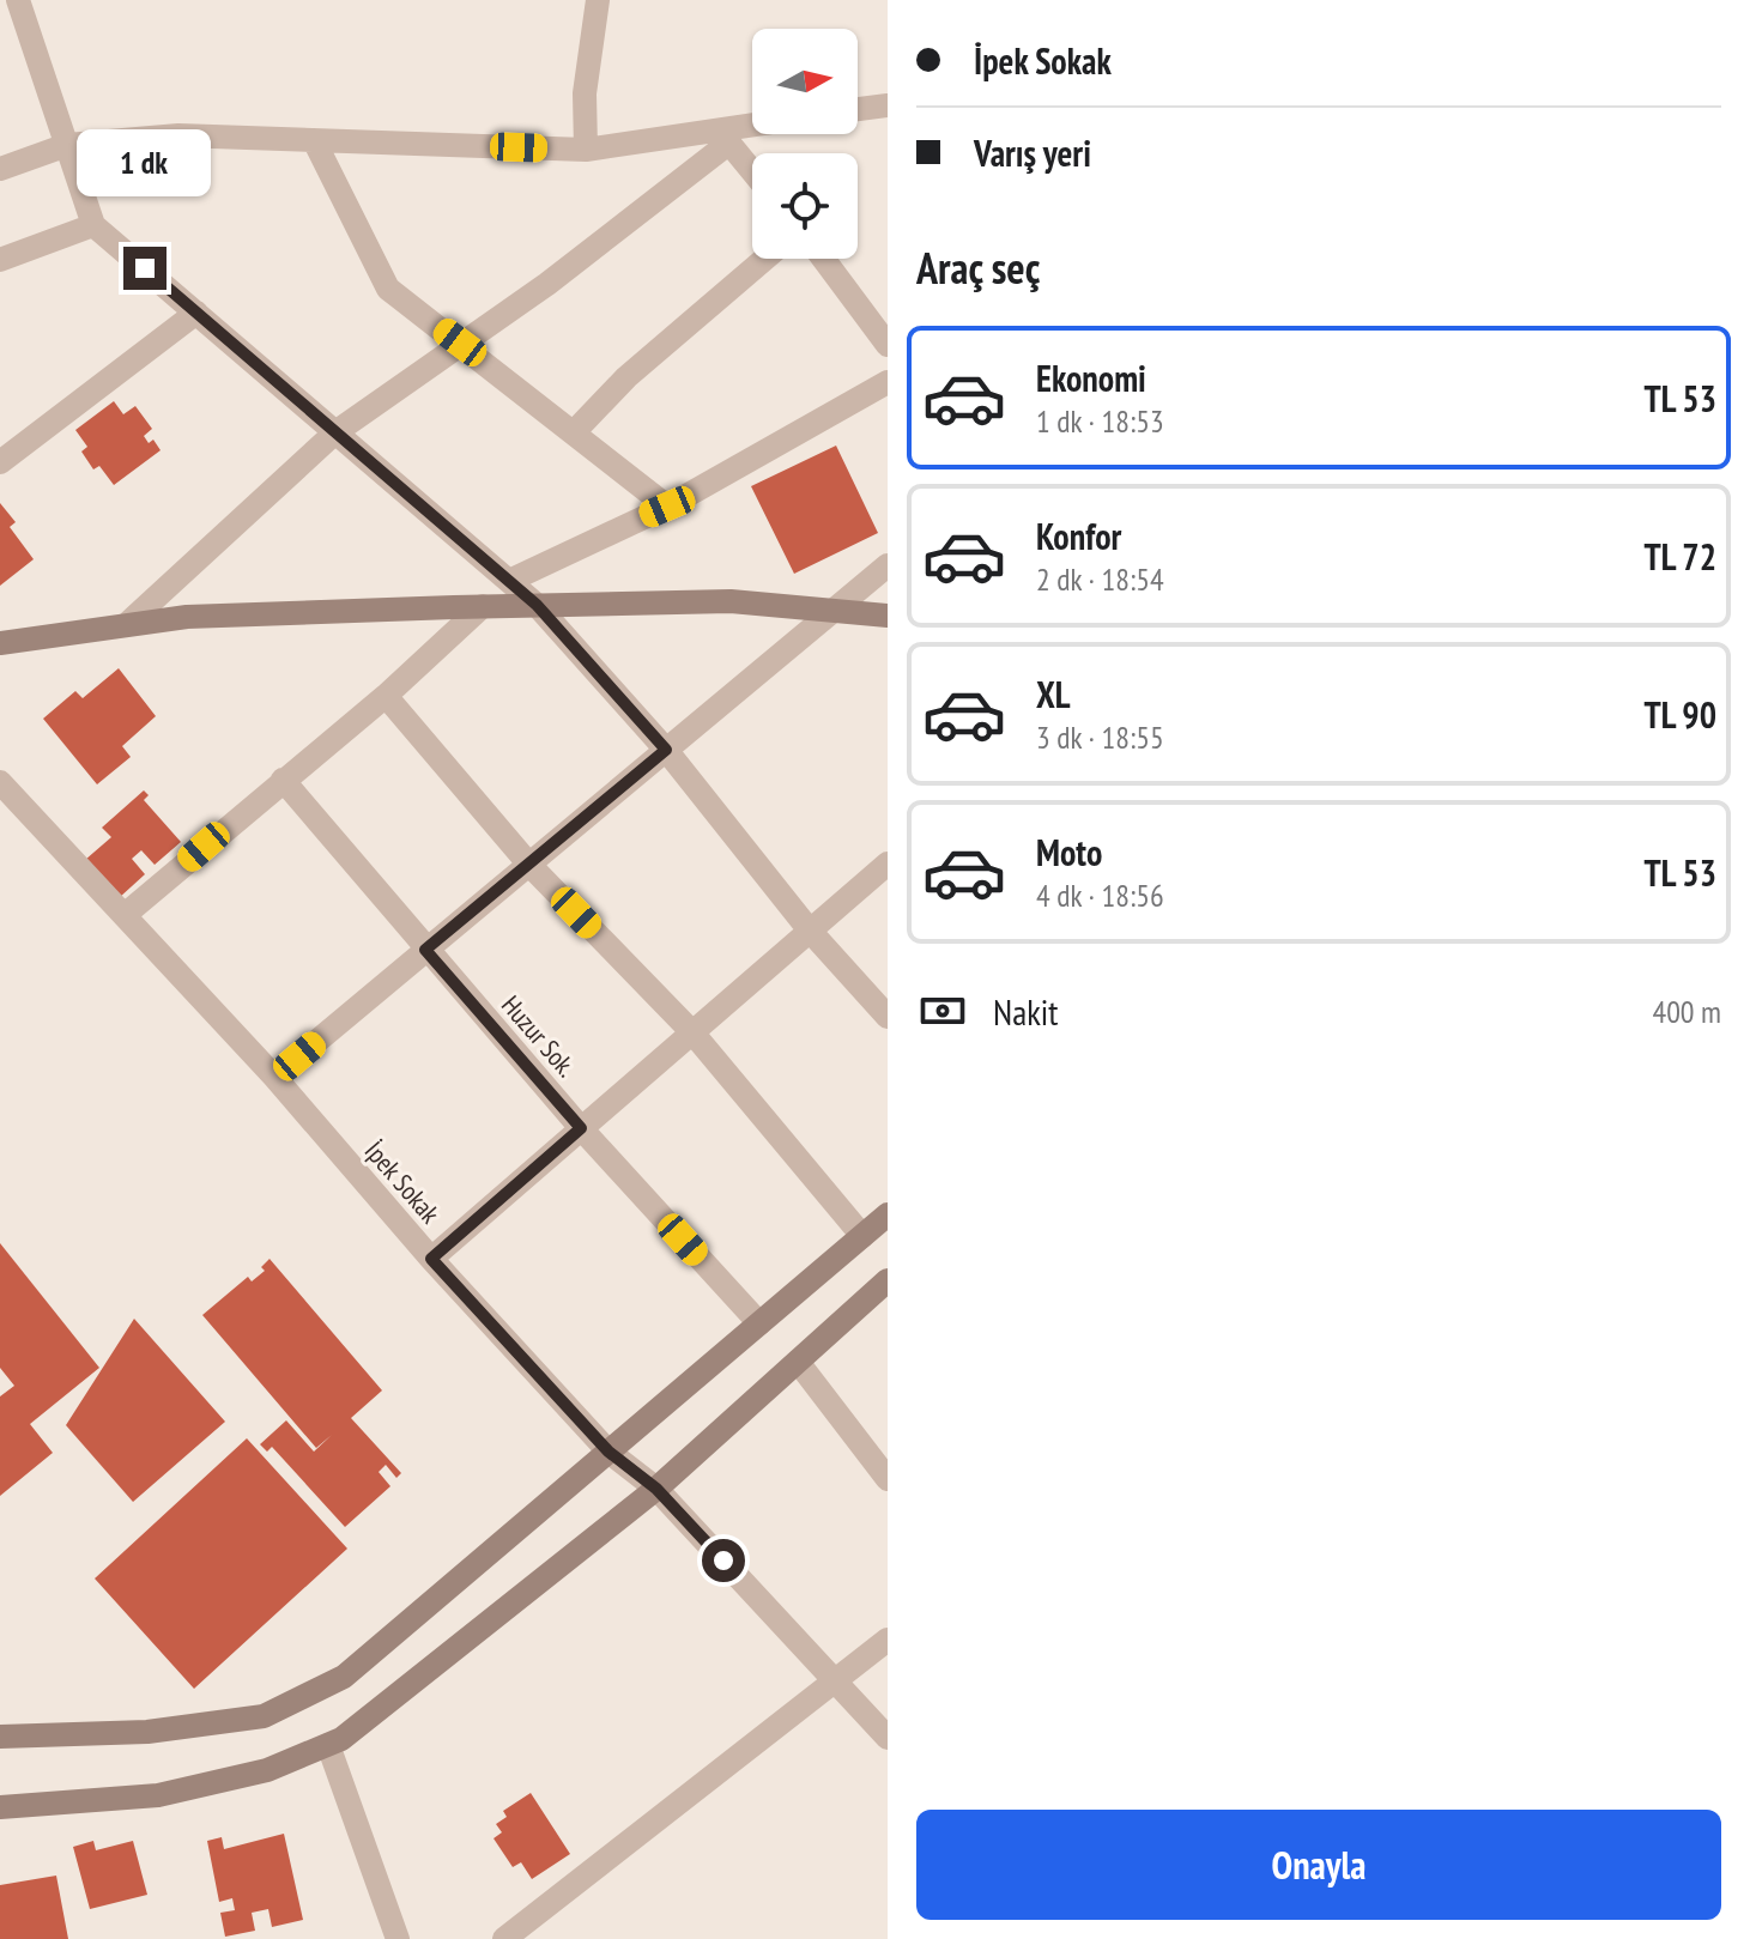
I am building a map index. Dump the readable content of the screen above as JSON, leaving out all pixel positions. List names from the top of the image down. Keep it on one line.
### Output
{"streets":{"street":["Huzur Sok.","İpek Sokak"]},"north":"right","page":{"banner":["İpek Sokak","Varış yeri"],"bubble":"1 dk","heading":"Araç seç","list":[{"name":"Ekonomi","note":"1 dk · 18:53","value":"TL 53"},{"name":"Konfor","note":"2 dk · 18:54","value":"TL 72"},{"name":"XL","note":"3 dk · 18:55","value":"TL 90"},{"name":"Moto","note":"4 dk · 18:56","value":"TL 53"}],"pay":["Nakit","400 m"],"buttons":"Onayla"}}
